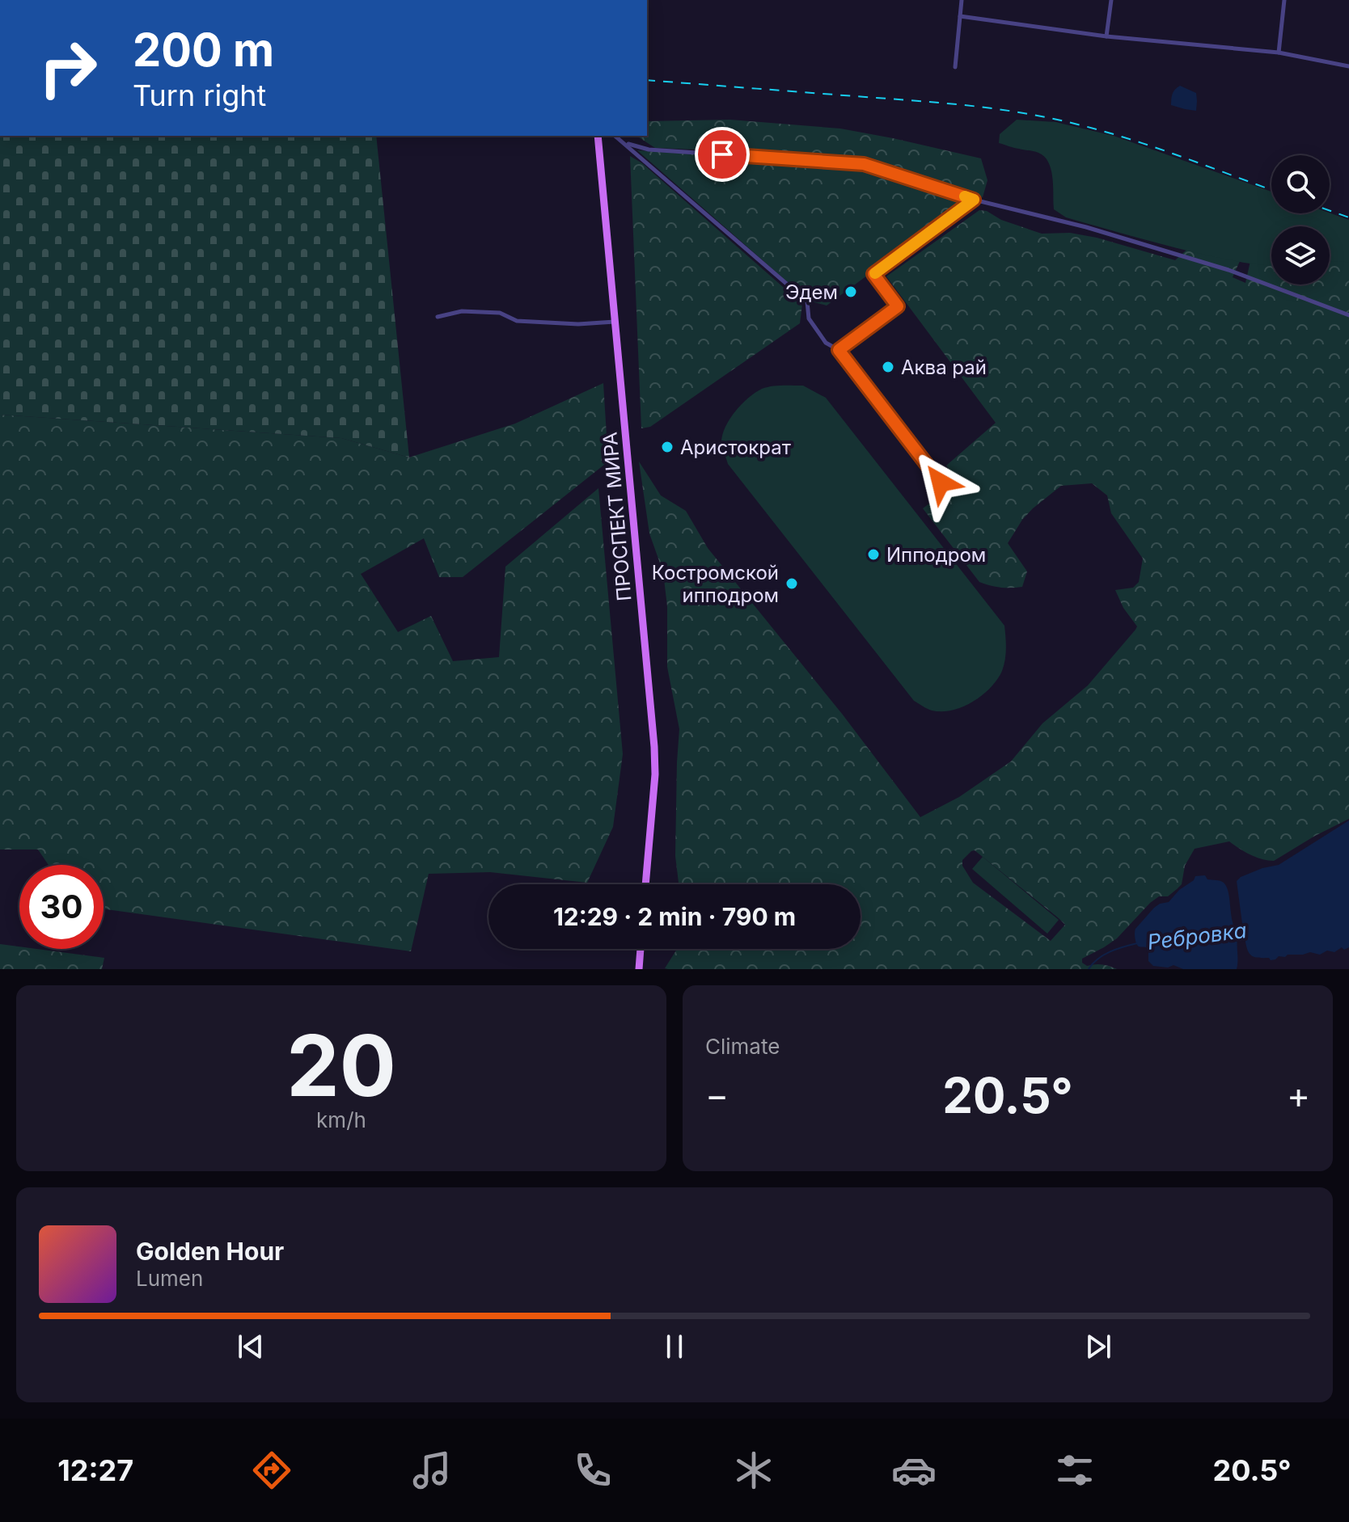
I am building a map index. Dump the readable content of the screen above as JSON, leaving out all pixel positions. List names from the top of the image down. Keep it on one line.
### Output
{"streets":{"main road":["ПРОСПЕКТ МИРА"]},"water":["Ребровка"],"places":["Эдем","Аква рай","Аристократ","Ипподром","Костромской ипподром"],"page":{"turn":["200 m","Turn right"],"limit":"30","trip":"12:29 · 2 min · 790 m","tile":[["20","km/h"],"Climate"],"heat":["−","20.5°","+"],"song":["Golden Hour","Lumen"],"tabs":["12:27","20.5°"]}}
